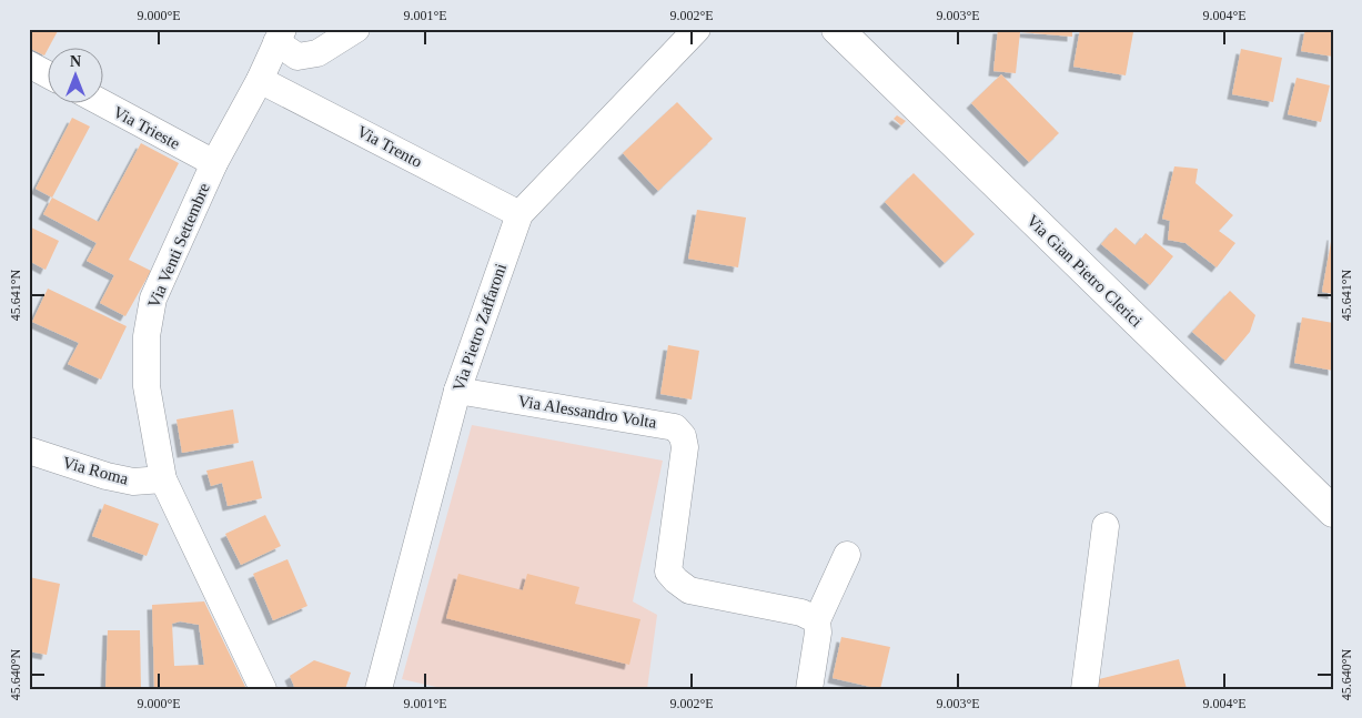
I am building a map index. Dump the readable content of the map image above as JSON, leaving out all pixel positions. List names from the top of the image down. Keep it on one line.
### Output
{"streets":{"main road":["Via Gian Pietro Clerici"],"street":["Via Trieste","Via Trento","Via Venti Settembre","Via Pietro Zaffaroni","Via Alessandro Volta","Via Roma"]},"crossings":[["Via Trieste","Via Venti Settembre"],["Via Trento","Via Venti Settembre"],["Via Trento","Via Pietro Zaffaroni"],["Via Venti Settembre","Via Roma"],["Via Pietro Zaffaroni","Via Alessandro Volta"]],"north":"top","coordinates":["9.000°E","9.001°E","9.002°E","9.003°E","9.004°E","45.641°N","45.640°N"]}
